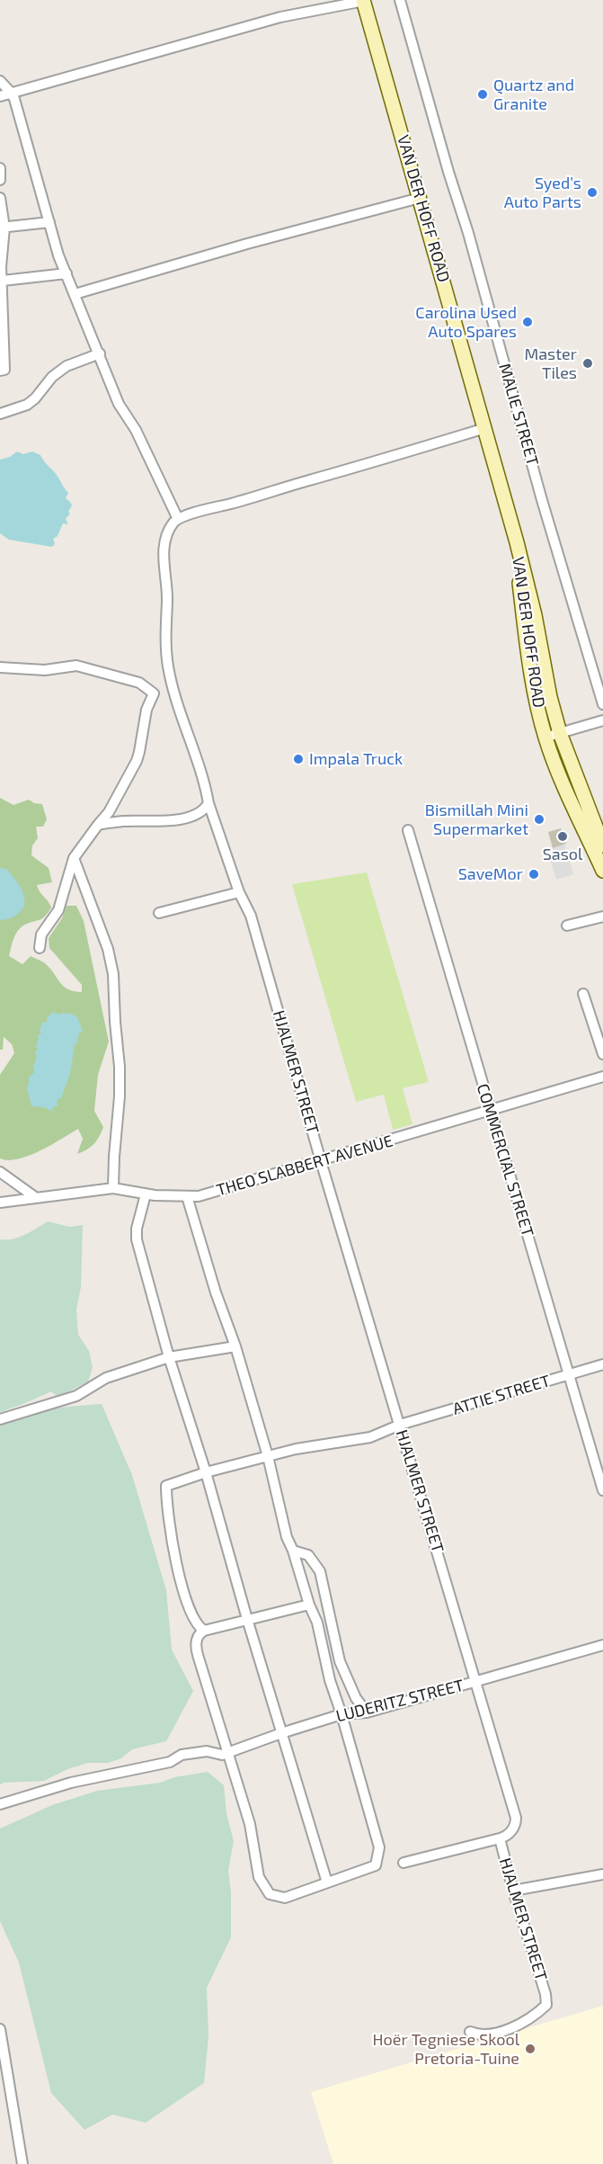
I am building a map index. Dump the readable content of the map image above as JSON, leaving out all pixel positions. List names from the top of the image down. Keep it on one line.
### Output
{"streets":{"main road":["VAN DER HOFF ROAD"],"street":["MALIE STREET","HJALMER STREET","COMMERCIAL STREET","THEO SLABBERT AVENUE","ATTIE STREET","LUDERITZ STREET"]},"crossings":[["HJALMER STREET","THEO SLABBERT AVENUE"],["HJALMER STREET","ATTIE STREET"],["HJALMER STREET","LUDERITZ STREET"],["COMMERCIAL STREET","THEO SLABBERT AVENUE"],["COMMERCIAL STREET","ATTIE STREET"]],"places":["Quartz and Granite","Syed’s Auto Parts","Carolina Used Auto Spares","Master Tiles","Impala Truck","Bismillah Mini Supermarket","Sasol","SaveMor","Hoër Tegniese Skool Pretoria-Tuine"]}
